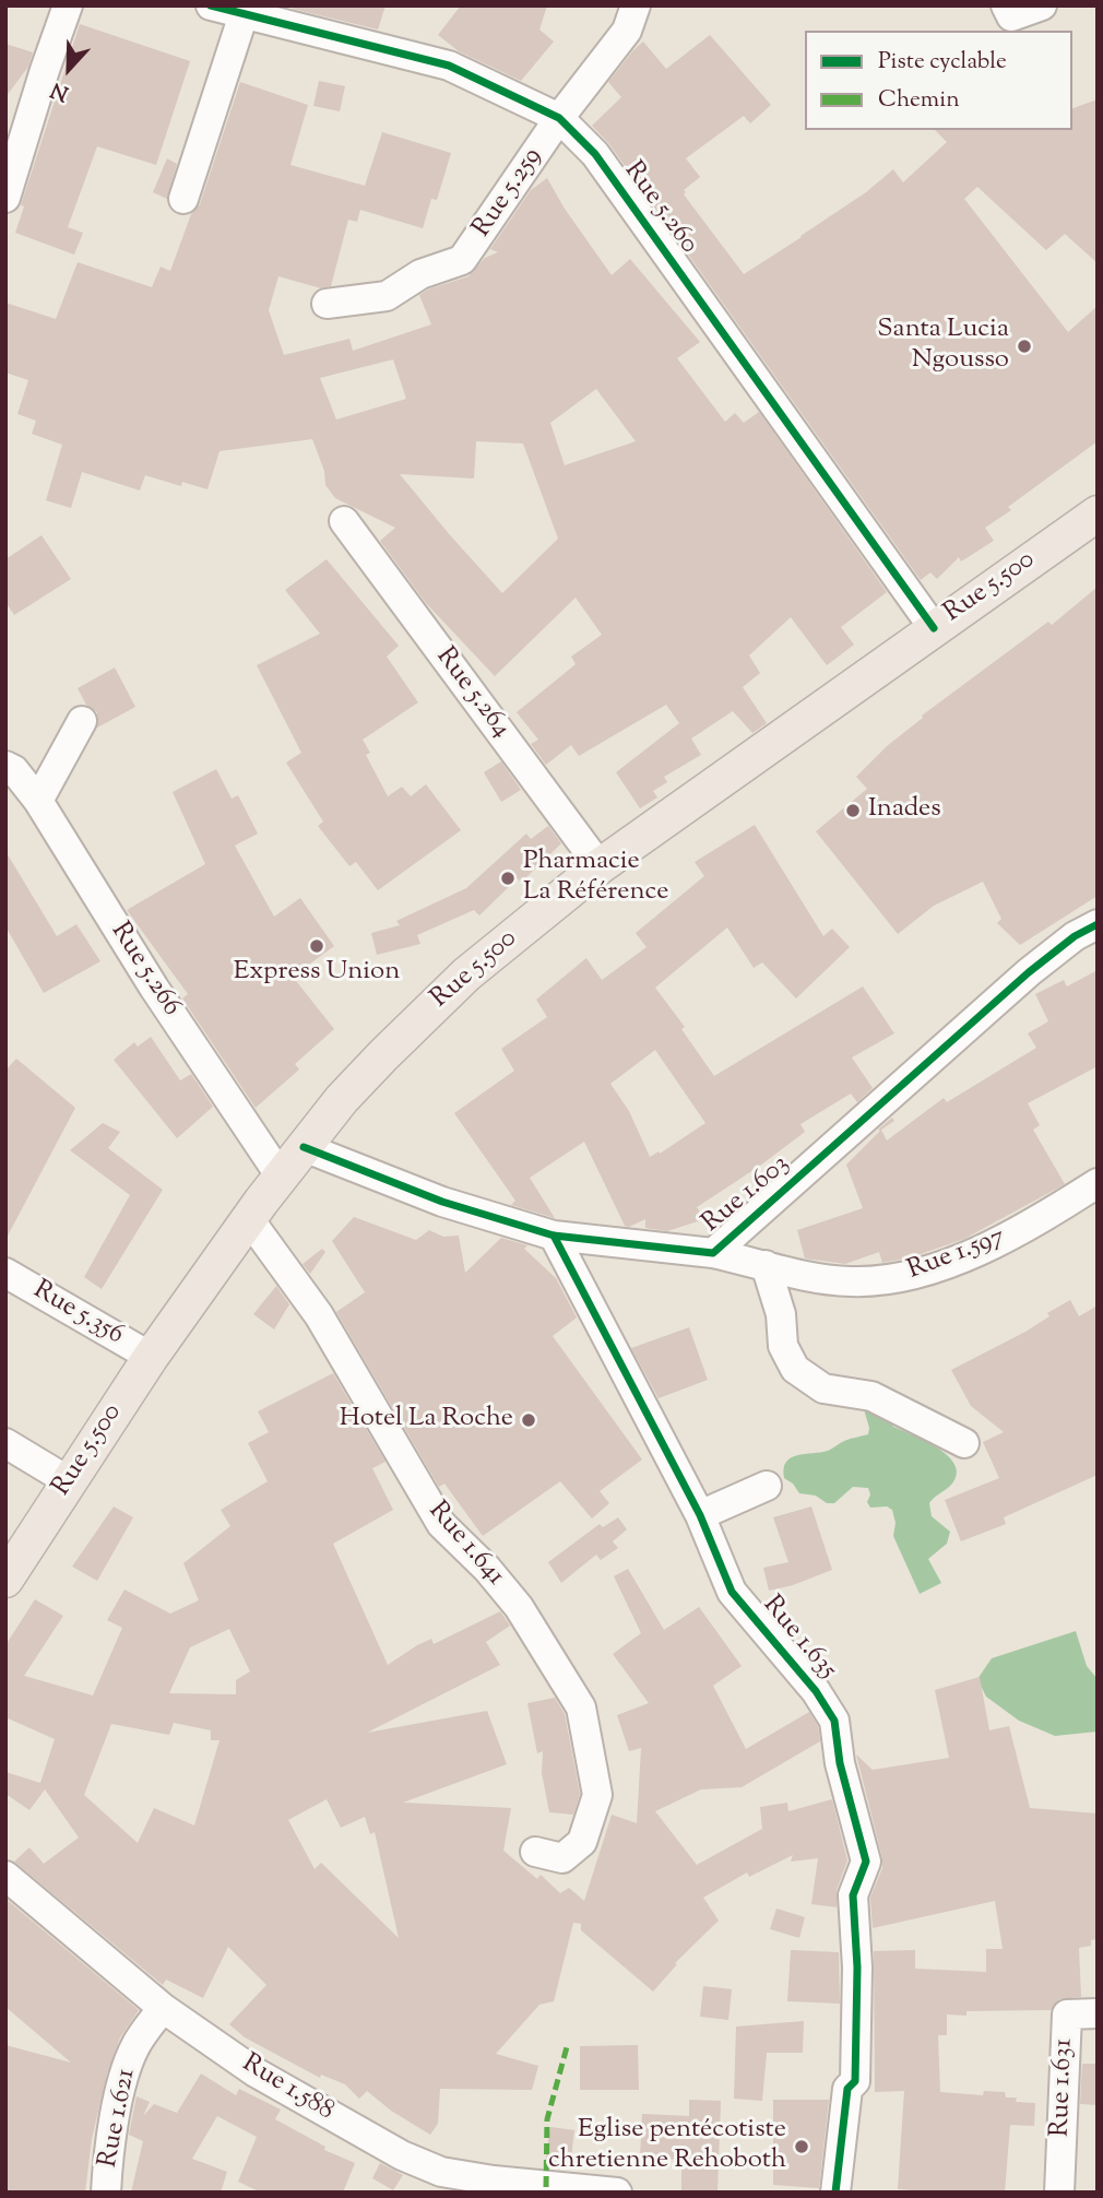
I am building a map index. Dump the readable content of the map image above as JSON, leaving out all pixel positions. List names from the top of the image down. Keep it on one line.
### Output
{"streets":{"main road":["Rue 5.500"],"street":["Rue 5.259","Rue 5.260","Rue 5.264","Rue 5.266","Rue 1.603","Rue 1.597","Rue 5.356","Rue 1.641","Rue 1.635","Rue 1.631","Rue 1.588","Rue 1.621"]},"crossings":[["Rue 5.259","Rue 5.260"],["Rue 5.260","Rue 5.500"],["Rue 5.500","Rue 5.264"],["Rue 5.500","Rue 5.266"],["Rue 5.500","Rue 1.603"],["Rue 5.500","Rue 5.356"],["Rue 5.500","Rue 1.641"],["Rue 1.603","Rue 1.597"],["Rue 1.603","Rue 1.635"],["Rue 1.588","Rue 1.621"]],"places":["Santa Lucia Ngousso","Inades","Pharmacie La Référence","Express Union","Hotel La Roche","Eglise pentécotiste chretienne Rehoboth"],"legend":["Piste cyclable","Chemin"],"north":"bottom"}
